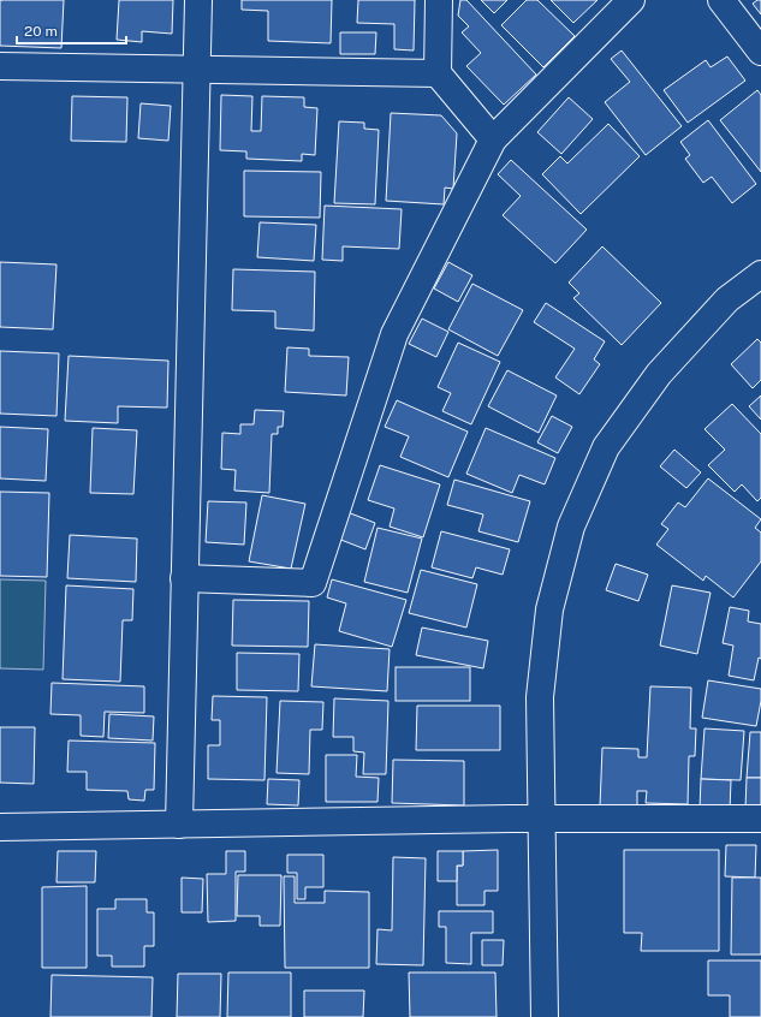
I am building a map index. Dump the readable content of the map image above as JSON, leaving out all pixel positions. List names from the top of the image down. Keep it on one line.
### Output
{"scale_bar":"20 m"}
